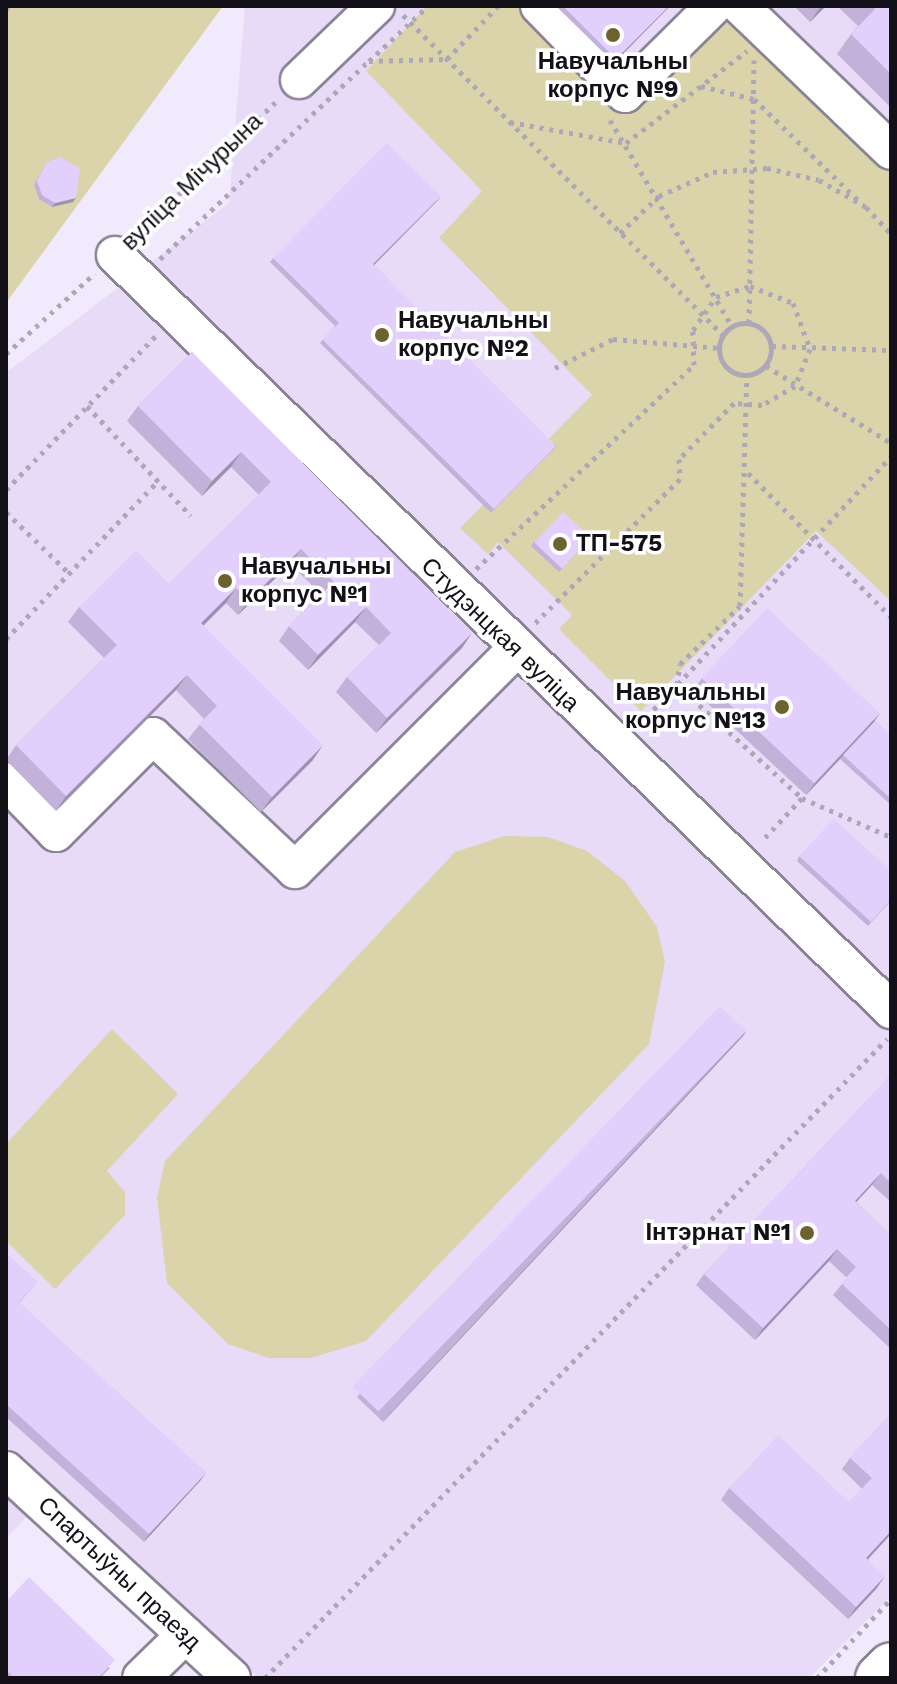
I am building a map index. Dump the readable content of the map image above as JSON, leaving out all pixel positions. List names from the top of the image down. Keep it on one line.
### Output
{"streets":{"street":["Студэнцкая вуліца","Спартыўны праезд"],"path":["вуліца Мічурына"]},"crossings":[["вуліца Мічурына","Студэнцкая вуліца"]],"places":["Навучальны корпус №9","Навучальны корпус №2","ТП-575","Навучальны корпус №1","Навучальны корпус №13","Інтэрнат №1"]}
